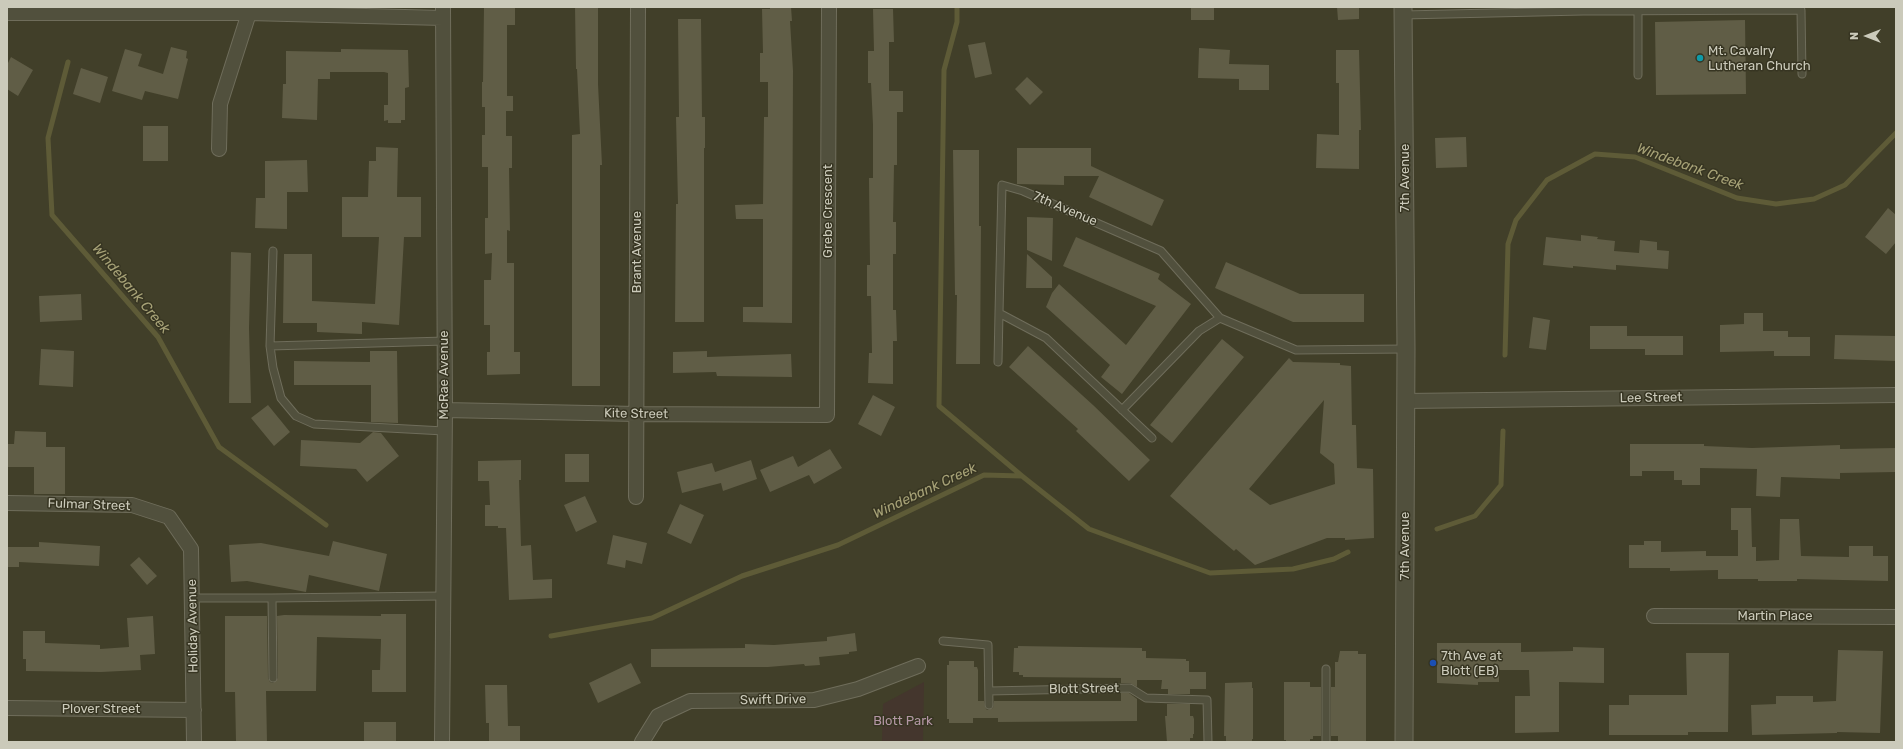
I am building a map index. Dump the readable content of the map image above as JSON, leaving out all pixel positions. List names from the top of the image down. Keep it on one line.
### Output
{"streets":{"street":["7th Avenue","Grebe Crescent","Brant Avenue","McRae Avenue","Lee Street","Kite Street","Fulmar Street","Martin Place","Holiday Avenue","Swift Drive","Plover Street"],"lane":["Blott Street"]},"crossings":[["7th Avenue","Lee Street"],["Grebe Crescent","Kite Street"],["Brant Avenue","Kite Street"],["McRae Avenue","Kite Street"],["Fulmar Street","Holiday Avenue"],["Holiday Avenue","Plover Street"]],"water":["Windebank Creek"],"parks":["Blott Park"],"places":["Mt. Cavalry Lutheran Church","7th Ave at Blott (EB)"],"north":"left"}
